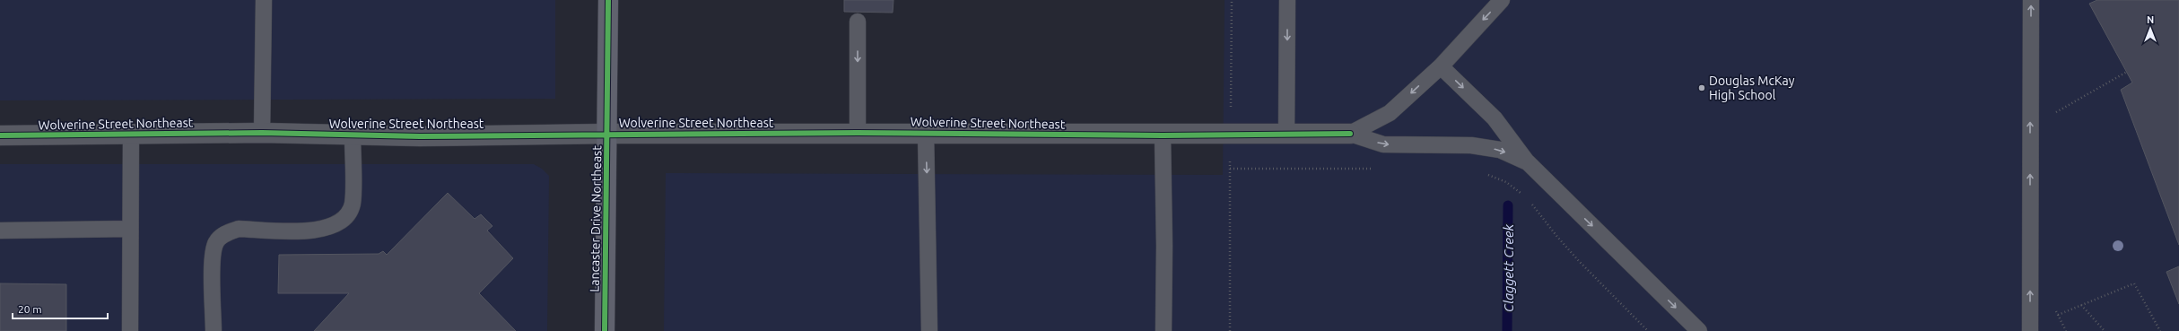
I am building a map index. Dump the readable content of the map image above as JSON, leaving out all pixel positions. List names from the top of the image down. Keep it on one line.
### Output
{"streets":{"main road":["Lancaster Drive Northeast"],"street":["Wolverine Street Northeast"]},"crossings":[["Wolverine Street Northeast","Lancaster Drive Northeast"]],"water":["Claggett Creek"],"places":["Douglas McKay High School"],"scale_bar":"20 m","north":"top"}
